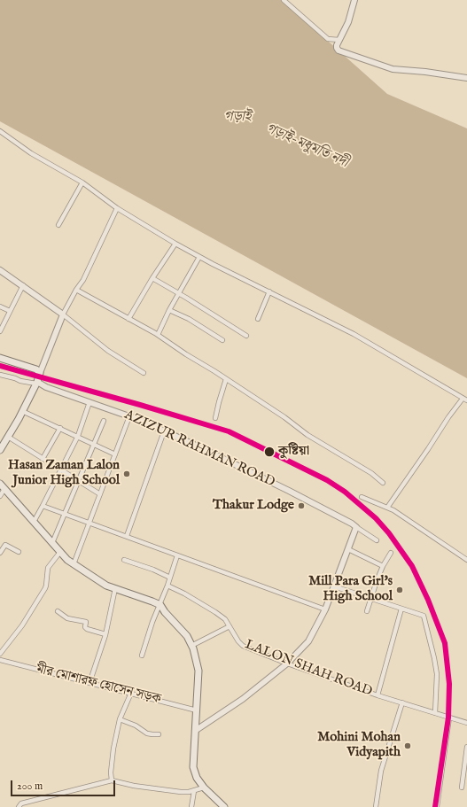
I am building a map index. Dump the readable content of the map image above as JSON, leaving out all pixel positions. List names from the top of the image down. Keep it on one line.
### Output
{"streets":{"street":["AZIZUR RAHMAN ROAD","LALON SHAH ROAD","মীর মোশারফ হোসেন সড়ক"]},"water":["গড়াই","গড়াই-মধুমতি নদী"],"places":["কুষ্টিয়া","Hasan Zaman Lalon Junior High School","Thakur Lodge","Mill Para Girl's High School","Mohini Mohan Vidyapith"],"scale_bar":"200 m"}
